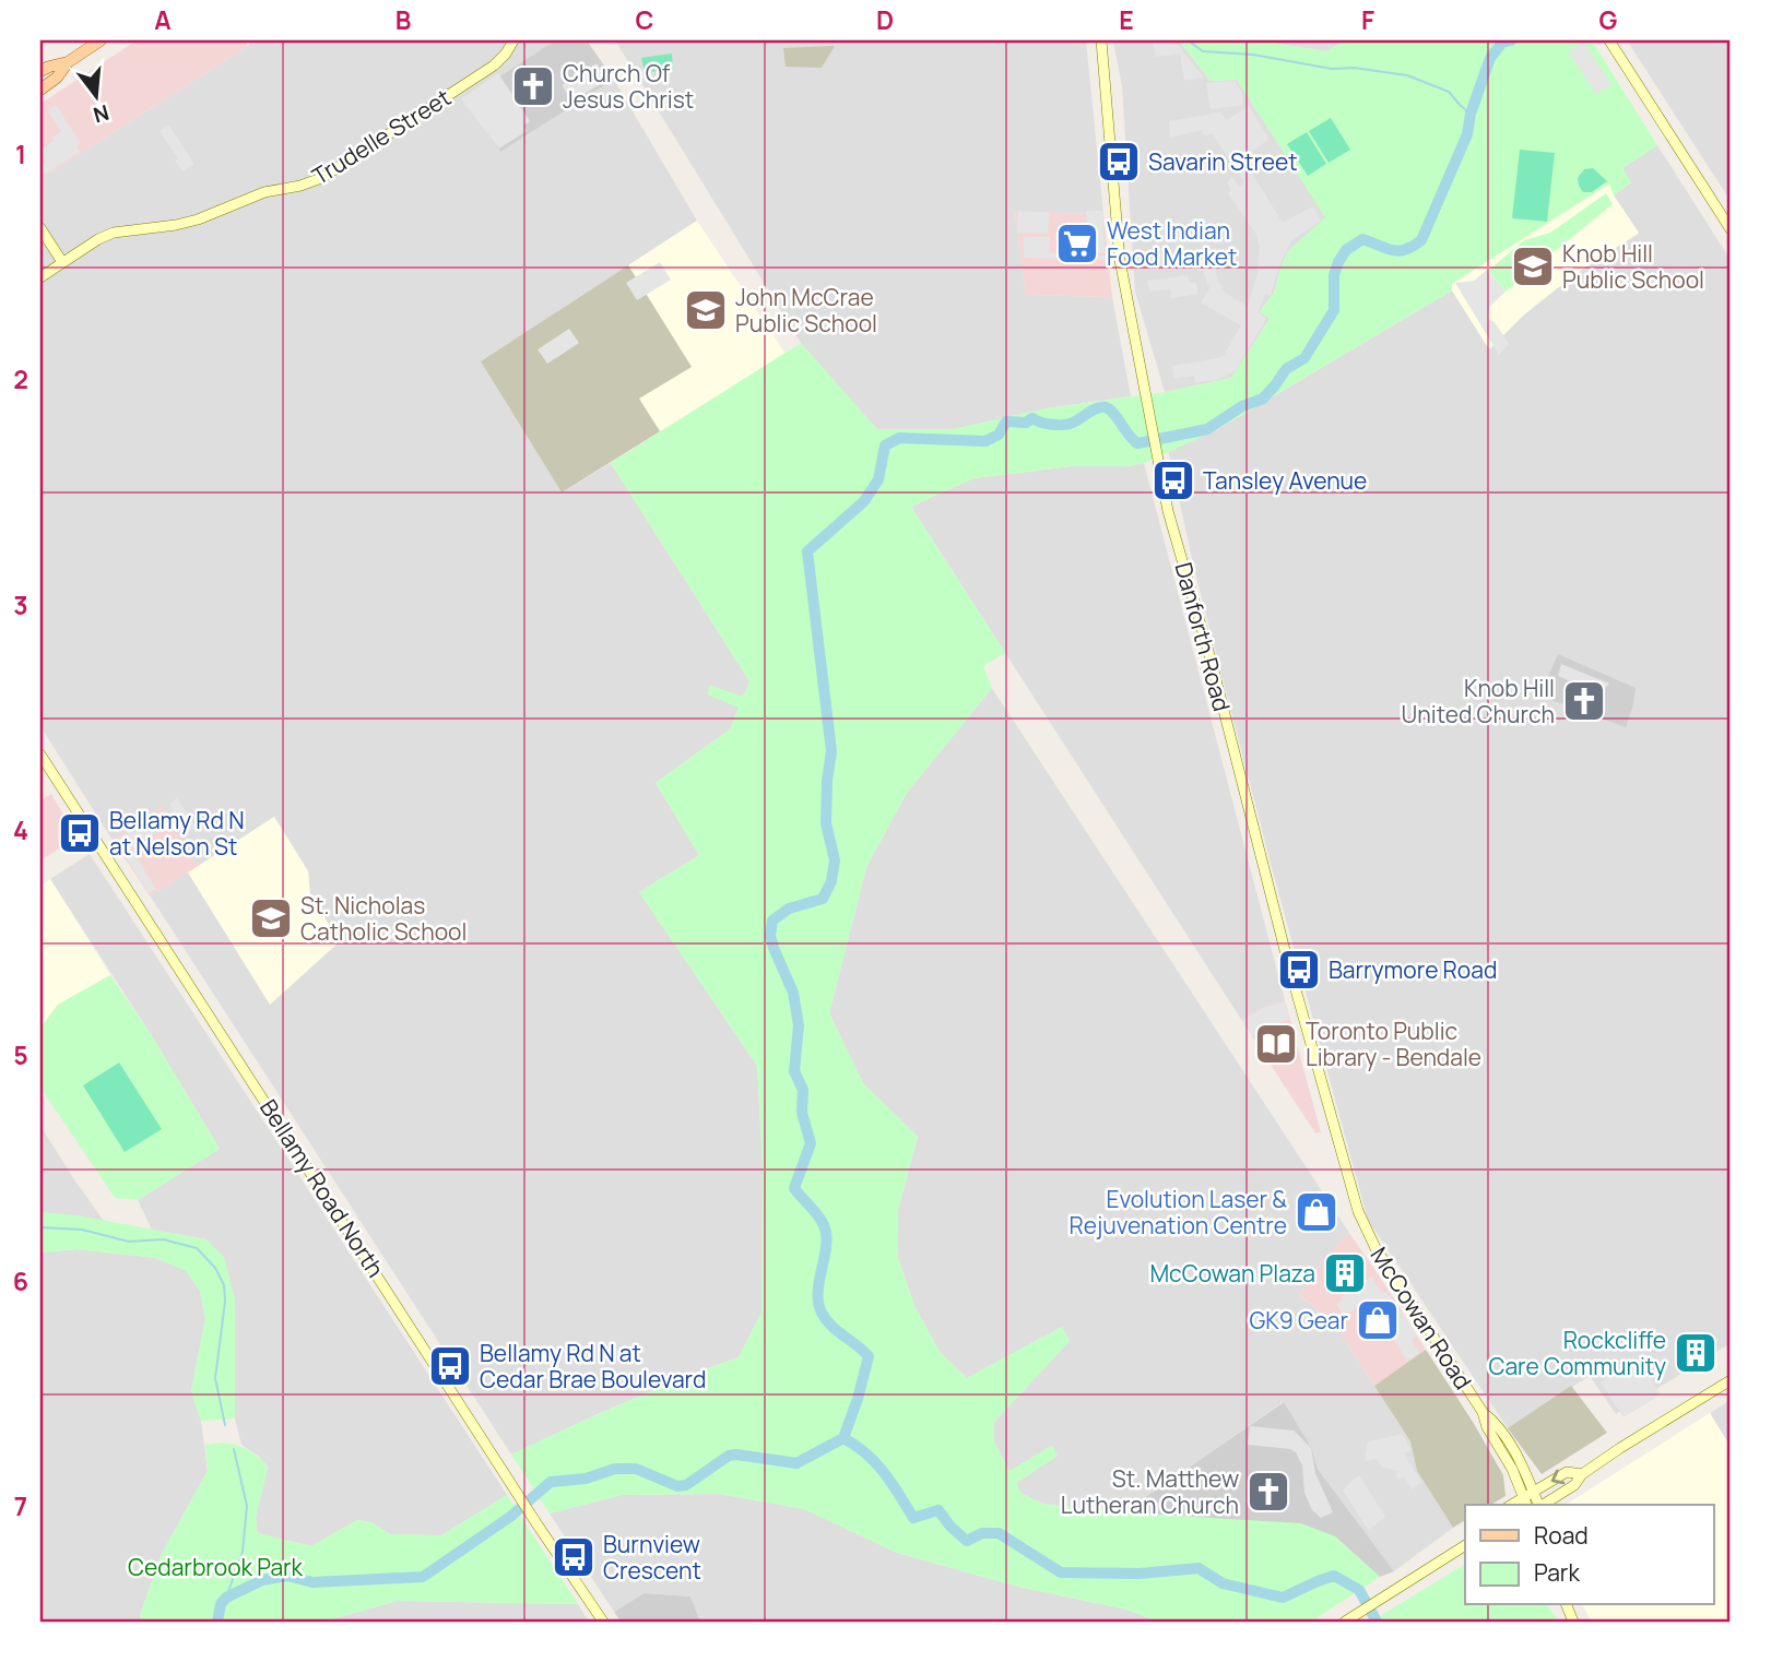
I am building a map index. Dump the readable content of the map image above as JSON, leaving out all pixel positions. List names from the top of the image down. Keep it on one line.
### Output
{"streets":{"main road":["Trudelle Street","Danforth Road","Bellamy Road North","McCowan Road"]},"crossings":[["Danforth Road","McCowan Road"]],"parks":["Cedarbrook Park"],"places":{"church":["Church Of Jesus Christ","Knob Hill United Church","St. Matthew Lutheran Church"],"bus stop":["Savarin Street","Tansley Avenue","Bellamy Rd N at Nelson St","Barrymore Road","Bellamy Rd N at Cedar Brae Boulevard","Burnview Crescent"],"supermarket":["West Indian Food Market"],"school or university":["Knob Hill Public School","John McCrae Public School","St. Nicholas Catholic School"],"library":["Toronto Public Library - Bendale"],"shop":["Evolution Laser & Rejuvenation Centre","GK9 Gear"],"building":["McCowan Plaza","Rockcliffe Care Community"]},"legend":["Road","Park"],"north":"bottom","grid":{"columns":["A","B","C","D","E","F","G"],"rows":["1","2","3","4","5","6","7"]}}
